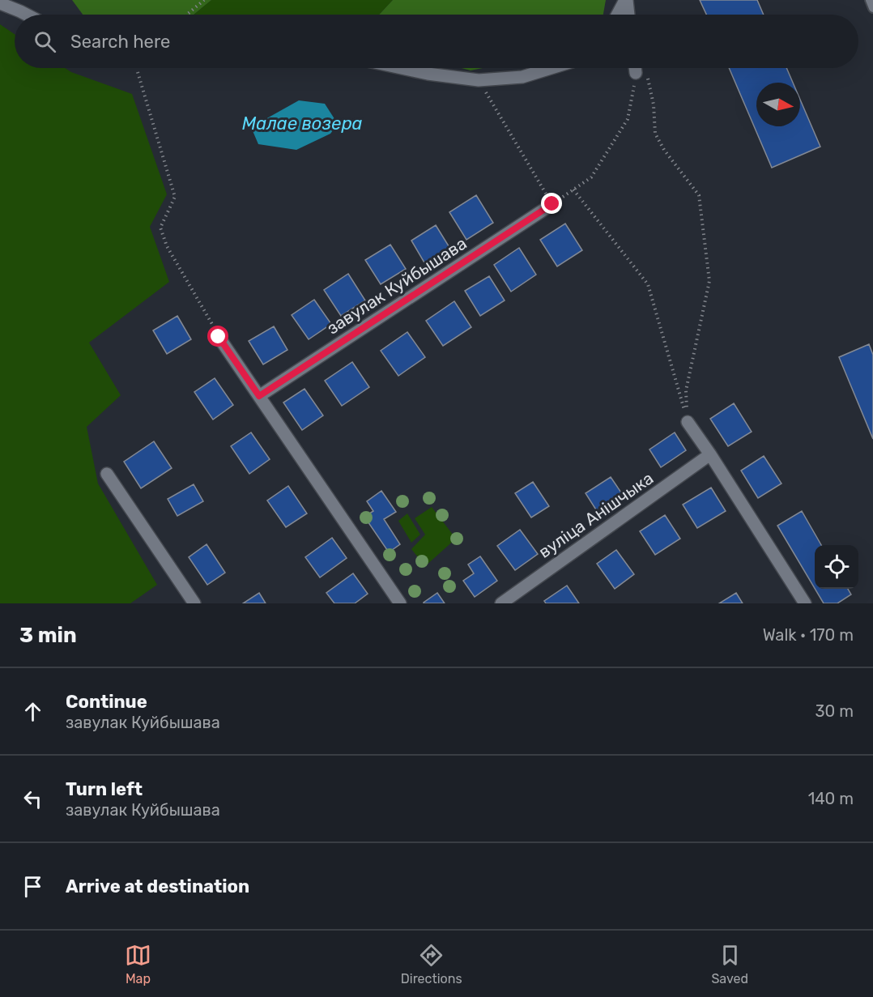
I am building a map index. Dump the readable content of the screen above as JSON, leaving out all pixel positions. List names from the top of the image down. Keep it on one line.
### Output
{"streets":{"street":["завулак Куйбышава","вуліца Анішчыка"]},"water":["Малае возера"],"north":"right","page":{"search":"Search here","heading":["3 min","Walk · 170 m"],"list":[["Continue","завулак Куйбышава","30 m"],["Turn left","завулак Куйбышава","140 m"],"Arrive at destination"],"nav":["Map","Directions","Saved"]}}
